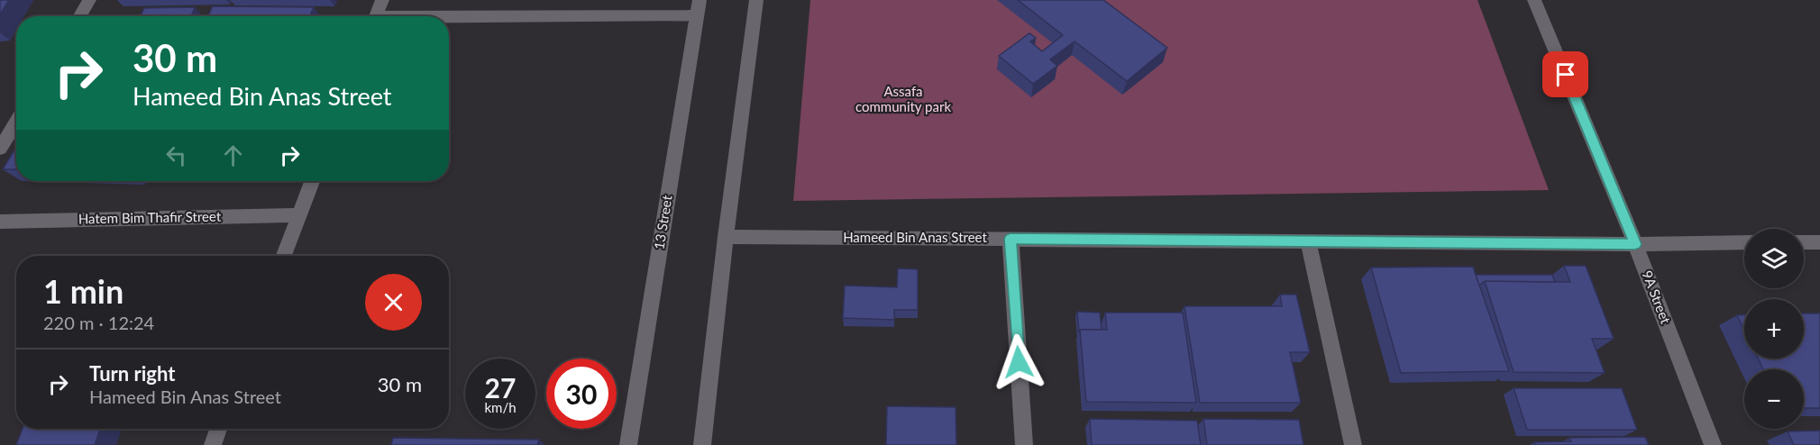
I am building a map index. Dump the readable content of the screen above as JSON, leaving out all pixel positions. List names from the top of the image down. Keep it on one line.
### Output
{"streets":{"street":["Hatem Bim Thafir Street","13 Street","Hameed Bin Anas Street","9A Street"]},"crossings":[["Hameed Bin Anas Street","9A Street"]],"parks":["Assafa community park"],"page":{"turn":["30 m","Hameed Bin Anas Street"],"map_buttons":["+","−"],"heading":["1 min","220 m · 12:24"],"list":[{"name":"Turn right","note":"Hameed Bin Anas Street","value":"30 m"}],"speed":"27 km/h","limit":"30"}}
